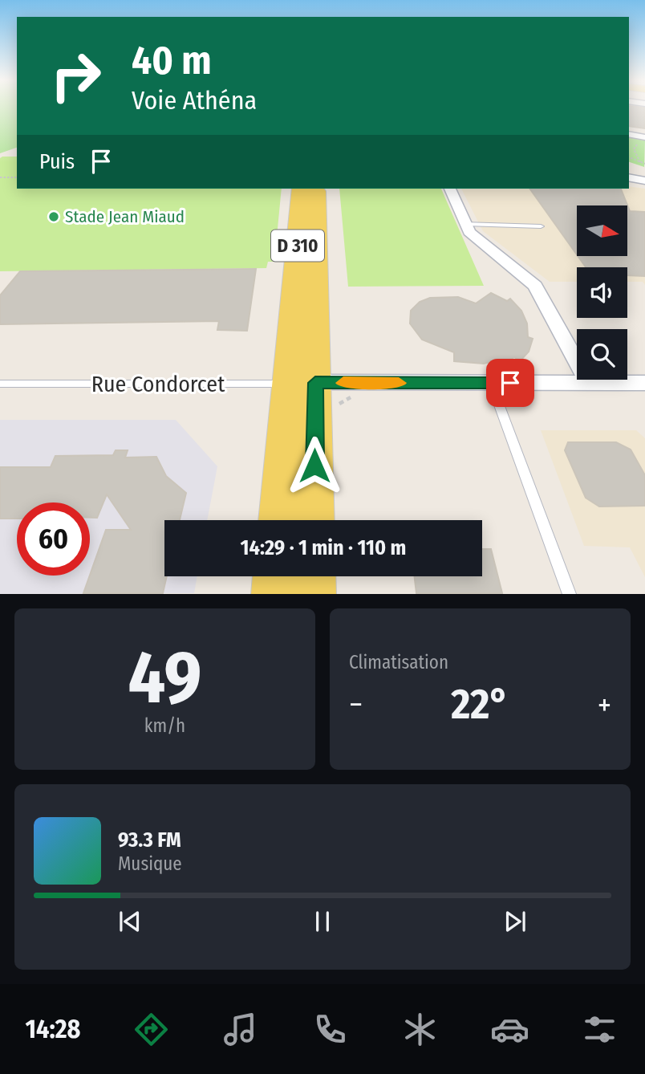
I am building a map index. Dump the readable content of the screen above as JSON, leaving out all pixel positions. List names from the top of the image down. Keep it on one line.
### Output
{"streets":{"main road":["D 310"],"lane":["Rue Condorcet"]},"crossings":[["D 310","Rue Condorcet"]],"places":["Stade Jean Miaud"],"north":"right","page":{"turn":["40 m","Voie Athéna"],"then":"Puis","limit":"60","trip":"14:29 · 1 min · 110 m","tile":[["49","km/h"],"Climatisation"],"heat":["−","22°","+"],"song":["93.3 FM","Musique"],"tabs":"14:28"}}
